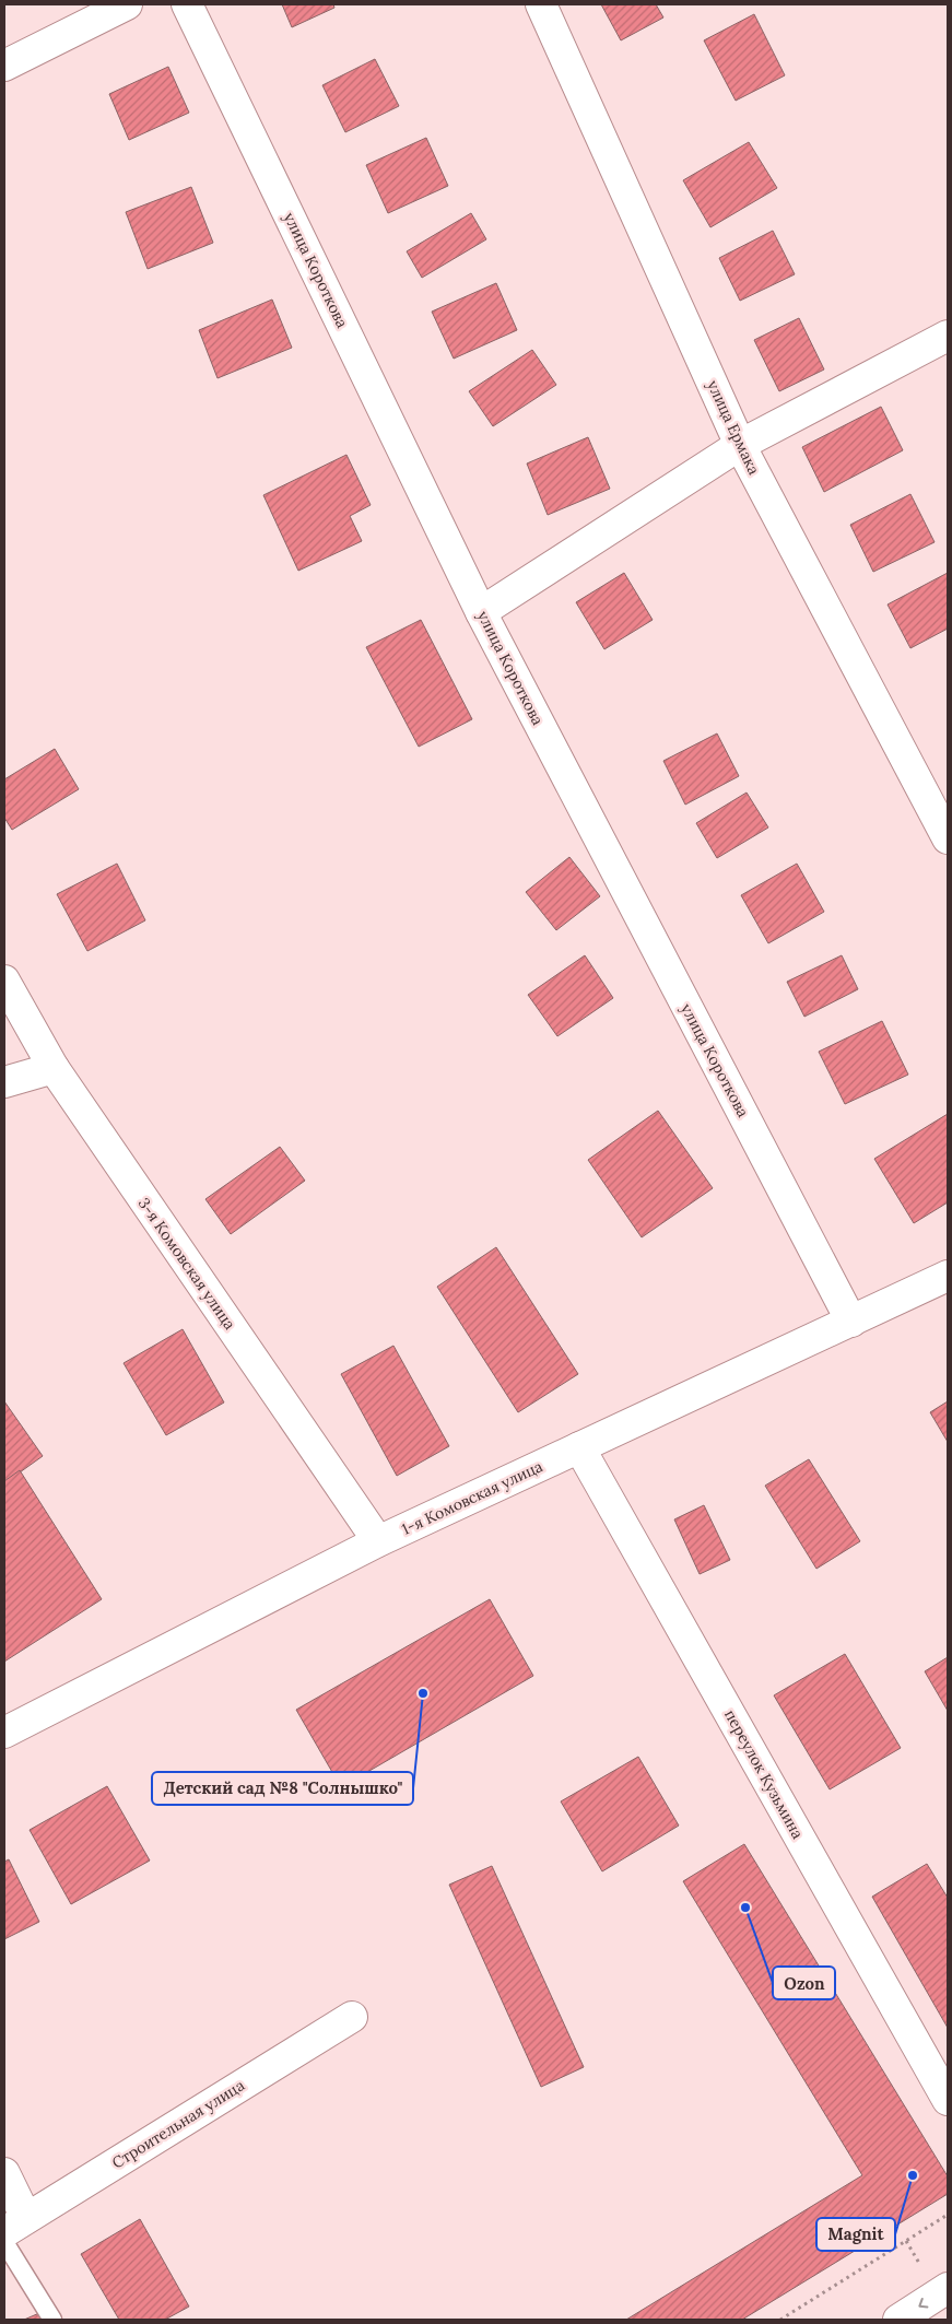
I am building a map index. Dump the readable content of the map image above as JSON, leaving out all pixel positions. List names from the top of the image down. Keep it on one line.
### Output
{"streets":{"street":["улица Короткова","улица Ермака","3-я Комовская улица","1-я Комовская улица","переулок Кузьмина","Строительная улица"]},"crossings":[["улица Короткова","1-я Комовская улица"],["3-я Комовская улица","1-я Комовская улица"],["1-я Комовская улица","переулок Кузьмина"]],"places":["Детский сад №8 \"Солнышко\"","Ozon","Magnit"]}
